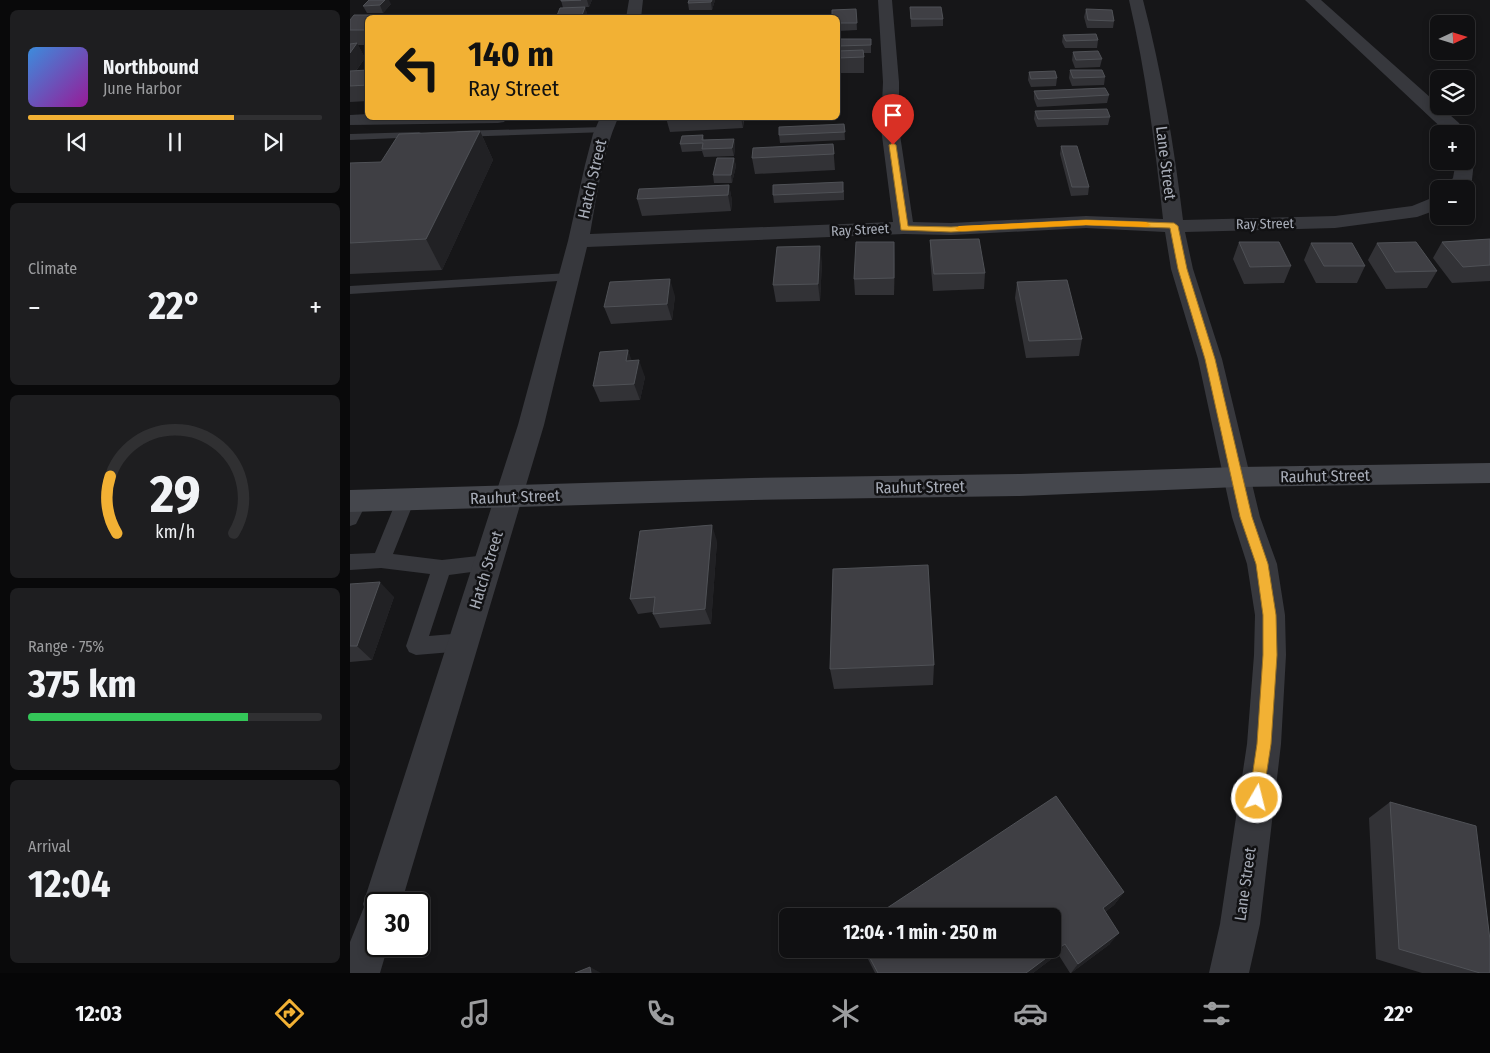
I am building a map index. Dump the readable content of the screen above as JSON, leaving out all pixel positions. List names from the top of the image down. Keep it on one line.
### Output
{"streets":{"main road":["Rauhut Street"],"street":["Lane Street","Hatch Street","Ray Street"]},"crossings":[["Lane Street","Ray Street"],["Lane Street","Rauhut Street"],["Hatch Street","Ray Street"],["Hatch Street","Rauhut Street"]],"north":"right","page":{"map_buttons":["+","−"],"turn":["140 m","Ray Street"],"song":["Northbound","June Harbor"],"tile":["Climate",["Range · 75%","375 km"],["Arrival","12:04"]],"heat":["−","22°","+"],"limit":"30","trip":"12:04 · 1 min · 250 m","tabs":["12:03","22°"],"gauge":["29","km/h"]}}
